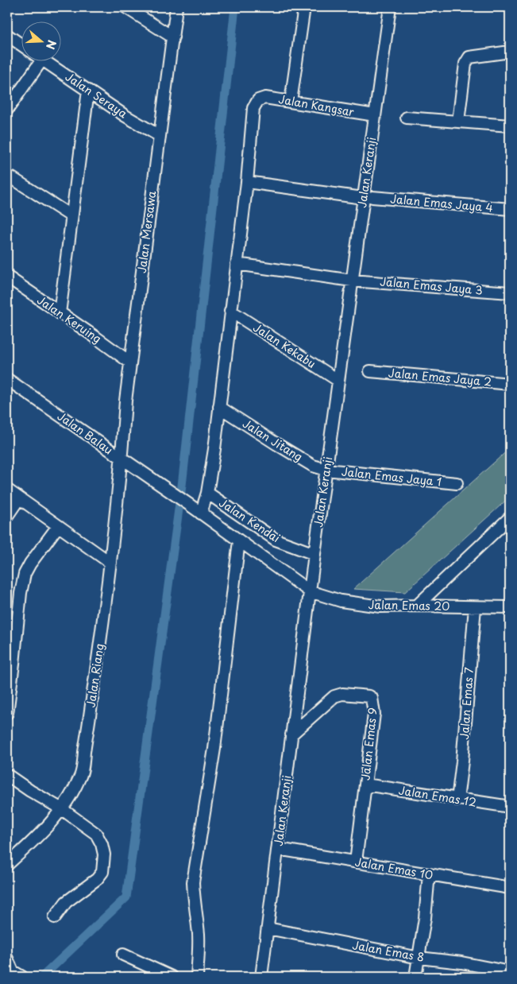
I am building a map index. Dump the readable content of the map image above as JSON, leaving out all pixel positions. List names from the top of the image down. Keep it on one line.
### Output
{"streets":{"street":["Jalan Seraya","Jalan Kangsar","Jalan Keranji","Jalan Emas Jaya 4","Jalan Mersawa","Jalan Emas Jaya 3","Jalan Keruing","Jalan Kekabu","Jalan Emas Jaya 2","Jalan Balau","Jalan Jitang","Jalan Emas Jaya 1","Jalan Kendai","Jalan Emas 20","Jalan Riang","Jalan Emas 7","Jalan Emas 9","Jalan Emas 12","Jalan Emas 10","Jalan Emas 8"]},"crossings":[["Jalan Seraya","Jalan Mersawa"],["Jalan Kangsar","Jalan Keranji"],["Jalan Kangsar","Jalan Emas Jaya 4"],["Jalan Keranji","Jalan Emas Jaya 4"],["Jalan Keranji","Jalan Emas Jaya 3"],["Jalan Keranji","Jalan Kekabu"],["Jalan Keranji","Jalan Jitang"],["Jalan Keranji","Jalan Emas Jaya 1"],["Jalan Keranji","Jalan Kendai"],["Jalan Keranji","Jalan Emas 20"],["Jalan Keranji","Jalan Emas 9"],["Jalan Keranji","Jalan Emas 10"],["Jalan Keranji","Jalan Emas 8"],["Jalan Mersawa","Jalan Keruing"],["Jalan Mersawa","Jalan Balau"],["Jalan Mersawa","Jalan Riang"],["Jalan Balau","Jalan Emas 20"],["Jalan Balau","Jalan Riang"],["Jalan Jitang","Jalan Emas Jaya 1"],["Jalan Emas 20","Jalan Emas 7"],["Jalan Emas 7","Jalan Emas 12"],["Jalan Emas 9","Jalan Emas 12"],["Jalan Emas 9","Jalan Emas 10"]],"north":"right"}
